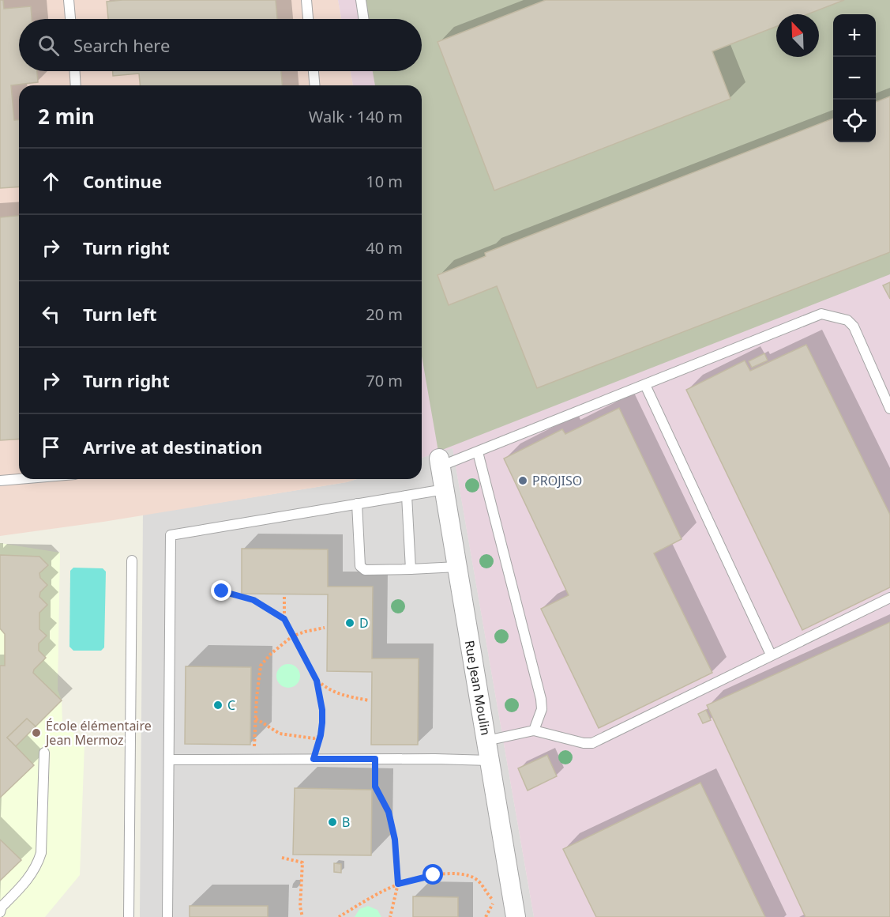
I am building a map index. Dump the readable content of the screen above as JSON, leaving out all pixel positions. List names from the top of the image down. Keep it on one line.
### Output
{"streets":{"street":["Rue Jean Moulin"]},"places":["PROJISO","D","C","École élémentaire Jean Mermoz","B"],"north":"top left","page":{"map_buttons":["+","−"],"search":"Search here","heading":["2 min","Walk · 140 m"],"list":[["Continue","10 m"],["Turn right","40 m"],["Turn left","20 m"],["Turn right","70 m"],"Arrive at destination"]}}
